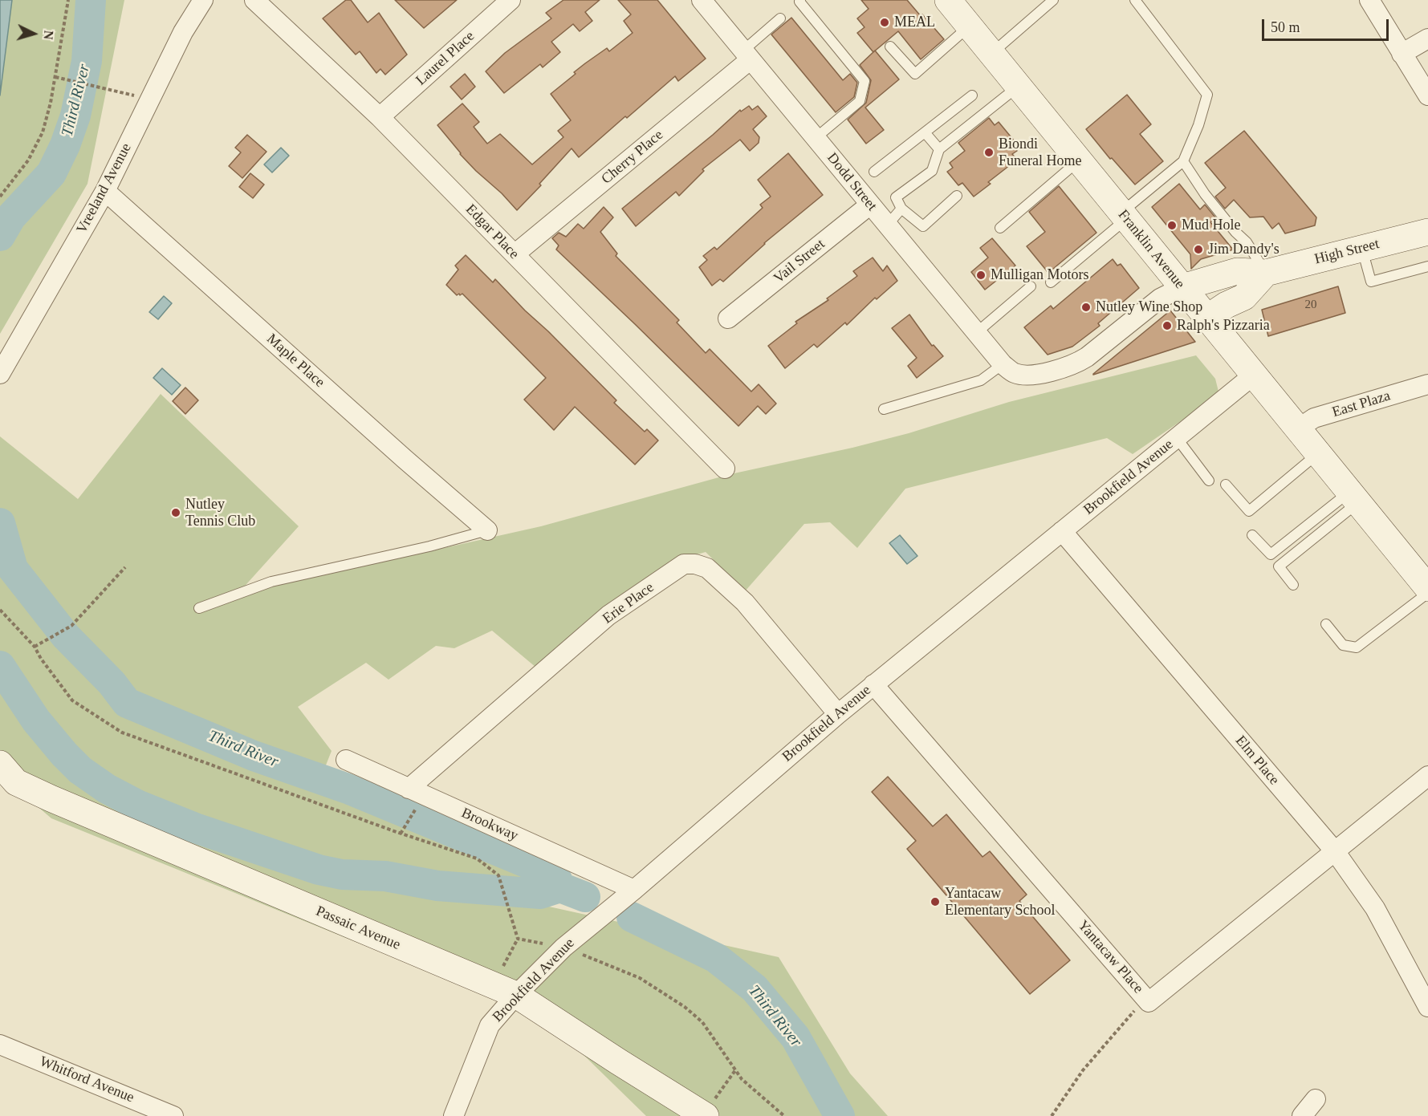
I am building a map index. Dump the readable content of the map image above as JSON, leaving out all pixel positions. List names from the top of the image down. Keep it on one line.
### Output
{"streets":{"street":["Laurel Place","Cherry Place","Dodd Street","Vreeland Avenue","Edgar Place","Franklin Avenue","High Street","Vail Street","Maple Place","East Plaza","Brookfield Avenue","Erie Place","Elm Place","Brookway","Passaic Avenue","Yantacaw Place","Whitford Avenue"]},"crossings":[["Laurel Place","Edgar Place"],["Cherry Place","Dodd Street"],["Cherry Place","Edgar Place"],["Dodd Street","Vail Street"],["Vreeland Avenue","Maple Place"],["Franklin Avenue","High Street"],["Franklin Avenue","East Plaza"],["Franklin Avenue","Brookfield Avenue"],["Brookfield Avenue","Erie Place"],["Brookfield Avenue","Elm Place"],["Brookfield Avenue","Brookway"],["Brookfield Avenue","Passaic Avenue"],["Brookfield Avenue","Yantacaw Place"],["Erie Place","Brookway"],["Elm Place","Yantacaw Place"]],"water":["Third River"],"places":["MEAL","Biondi Funeral Home","Mud Hole","Jim Dandy's","Mulligan Motors","Nutley Wine Shop","Ralph's Pizzaria","Nutley Tennis Club","Yantacaw Elementary School"],"house_numbers":["20"],"scale_bar":"50 m","north":"right"}
